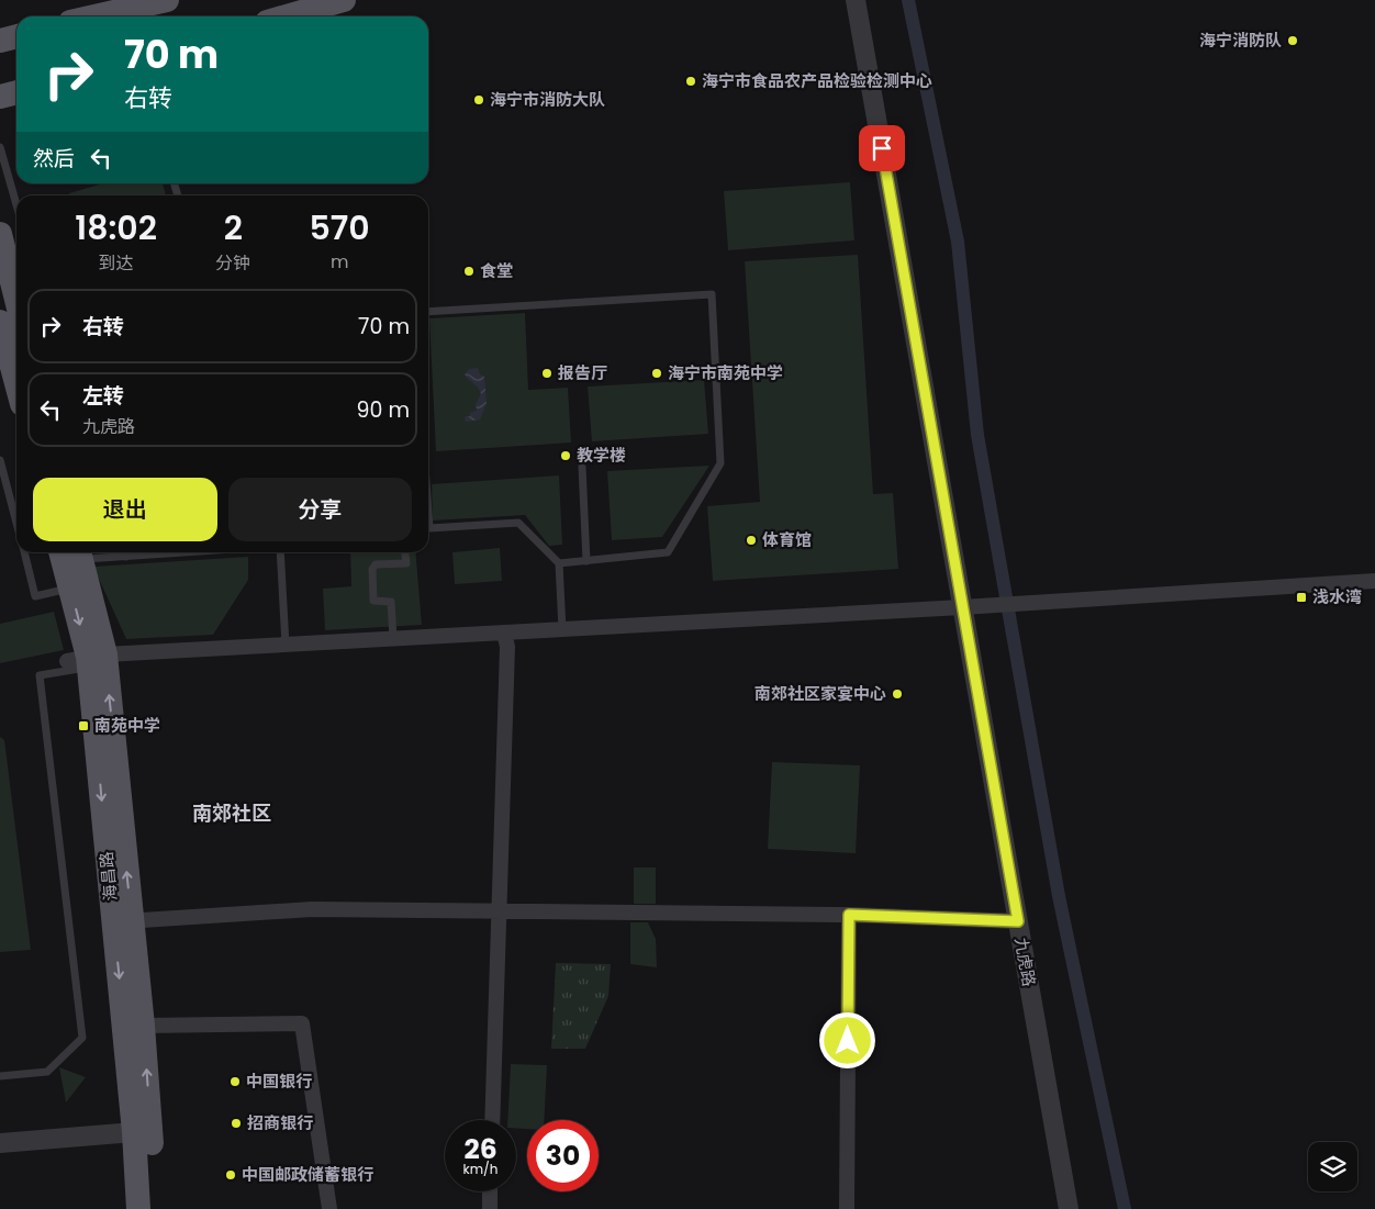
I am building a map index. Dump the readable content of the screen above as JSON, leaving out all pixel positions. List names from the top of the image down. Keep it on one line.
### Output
{"streets":{"main road":["海昌路"],"street":["九虎路"]},"districts":["南郊社区"],"places":{"other":["海宁消防队","海宁市食品农产品检验检测中心","海宁市消防大队","食堂","报告厅","海宁市南苑中学","教学楼","体育馆","南郊社区家宴中心","中国银行","招商银行","中国邮政储蓄银行"],"transit":["浅水湾","南苑中学"]},"page":{"turn":["70 m","右转"],"then":"然后","eta":["18:02","到达","2","分钟","570","m"],"list":[{"name":"右转","value":"70 m"},{"name":"左转","note":"九虎路","value":"90 m"}],"buttons":["退出","分享"],"speed":"26 km/h","limit":"30"}}
